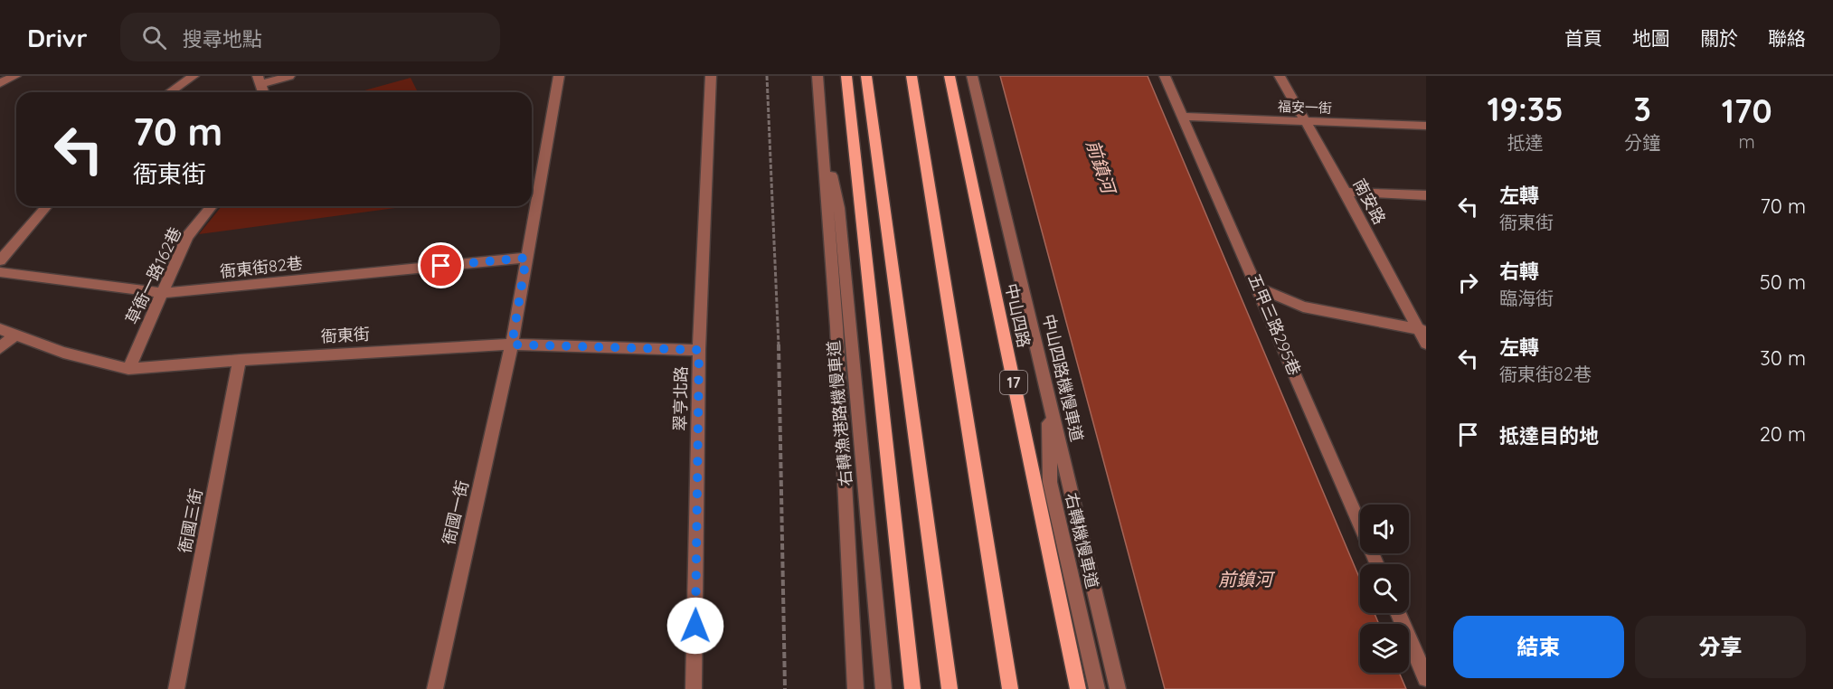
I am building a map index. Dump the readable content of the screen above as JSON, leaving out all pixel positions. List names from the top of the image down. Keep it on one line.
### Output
{"streets":{"main road":["中山四路","17"],"street":["福安一街","南安路","衙東街82巷","草衙一路162巷","五甲三路295巷","衙東街","中山四路機慢車道","翠亨北路","右轉漁港路機慢車道","衙國一街","衙國三街","右轉機慢車道"]},"crossings":[["福安一街","南安路"],["福安一街","五甲三路295巷"],["衙東街82巷","草衙一路162巷"],["衙東街82巷","衙國一街"],["草衙一路162巷","衙東街"],["衙東街","翠亨北路"],["衙東街","衙國一街"],["衙東街","衙國三街"],["中山四路機慢車道","右轉機慢車道"]],"water":["前鎮河"],"page":{"header":"Drivr","search":"搜尋地點","nav":["首頁","地圖","關於","聯絡"],"eta":["19:35","抵達","3","分鐘","170","m"],"turn":["70 m","衙東街"],"list":[{"name":"左轉","note":"衙東街","value":"70 m"},{"name":"右轉","note":"臨海街","value":"50 m"},{"name":"左轉","note":"衙東街82巷","value":"30 m"},{"name":"抵達目的地","value":"20 m"}],"buttons":["結束","分享"]}}
